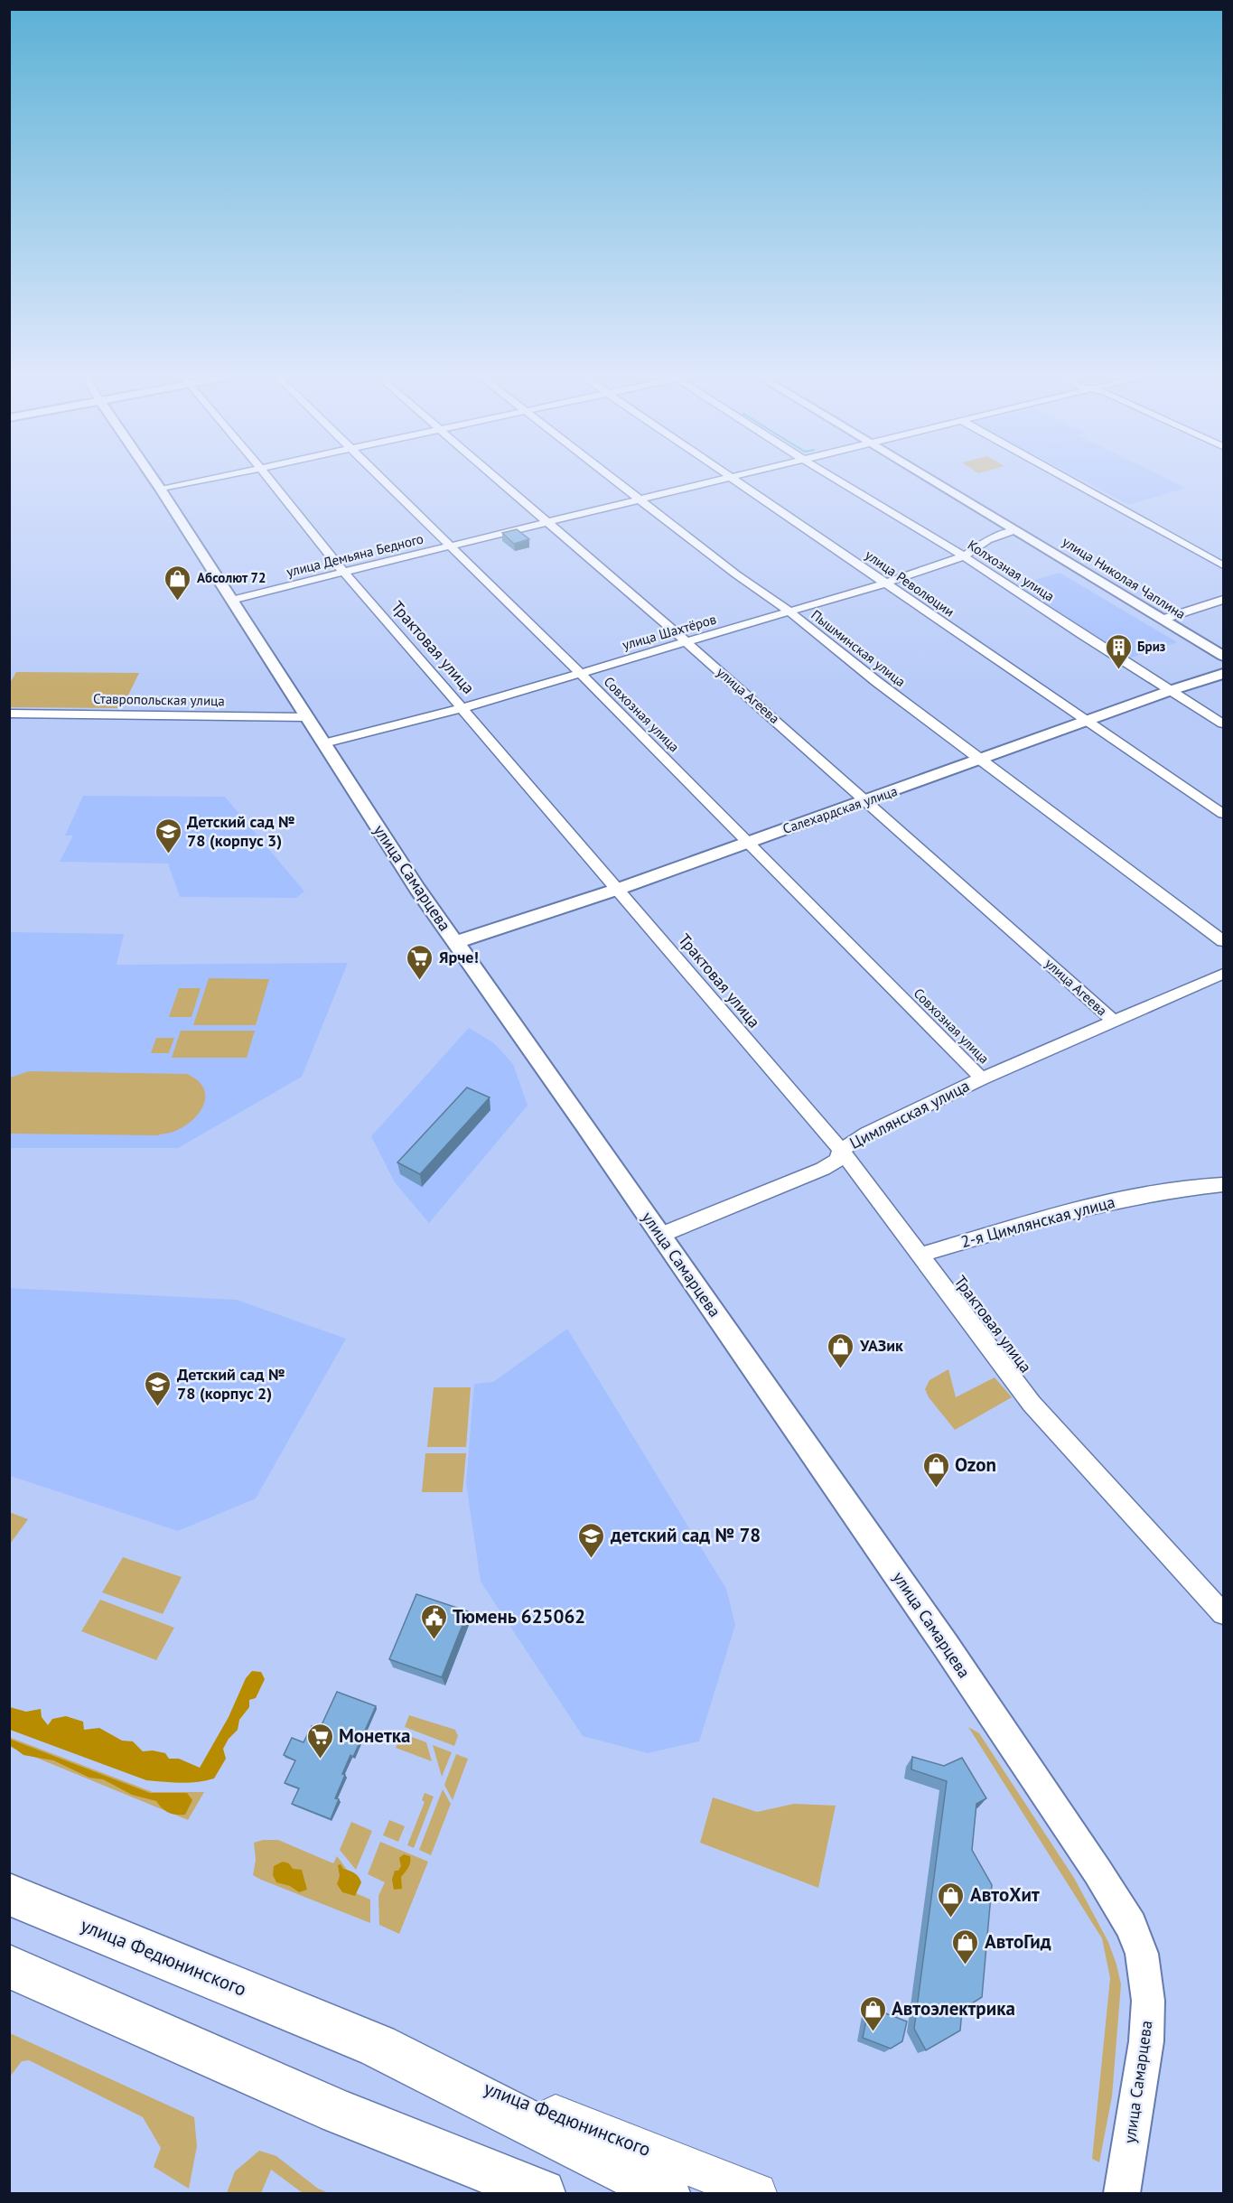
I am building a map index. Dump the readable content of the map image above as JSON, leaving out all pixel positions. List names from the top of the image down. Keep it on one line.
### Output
{"streets":{"highway":["улица Федюнинского"],"street":["улица Демьяна Бедного","Колхозная улица","улица Николая Чаплина","улица Революции","улица Шахтёров","Трактовая улица","Пышминская улица","улица Агеева","Ставропольская улица","Совхозная улица","Салехардская улица","улица Самарцева","Цимлянская улица","2-я Цимлянская улица"]},"crossings":[["улица Демьяна Бедного","Трактовая улица"],["улица Демьяна Бедного","Пышминская улица"],["улица Демьяна Бедного","улица Агеева"],["улица Демьяна Бедного","Совхозная улица"],["улица Демьяна Бедного","улица Самарцева"],["Колхозная улица","улица Шахтёров"],["Колхозная улица","Салехардская улица"],["улица Николая Чаплина","улица Шахтёров"],["улица Революции","улица Шахтёров"],["улица Революции","Салехардская улица"],["улица Шахтёров","Трактовая улица"],["улица Шахтёров","Пышминская улица"],["улица Шахтёров","улица Агеева"],["улица Шахтёров","Совхозная улица"],["улица Шахтёров","улица Самарцева"],["Трактовая улица","Салехардская улица"],["Трактовая улица","Цимлянская улица"],["Трактовая улица","2-я Цимлянская улица"],["Пышминская улица","Салехардская улица"],["улица Агеева","Салехардская улица"],["улица Агеева","Цимлянская улица"],["Ставропольская улица","улица Самарцева"],["Совхозная улица","Салехардская улица"],["Совхозная улица","Цимлянская улица"],["Салехардская улица","улица Самарцева"],["улица Самарцева","Цимлянская улица"]],"places":{"shop":["Абсолют 72","УАЗик","Ozon","АвтоХит","АвтоГид","Автоэлектрика"],"building":["Бриз"],"school or university":["Детский сад № 78 (корпус 3)","Детский сад № 78 (корпус 2)","детский сад № 78"],"supermarket":["Ярче!","Монетка"],"public building":["Тюмень 625062"]}}
